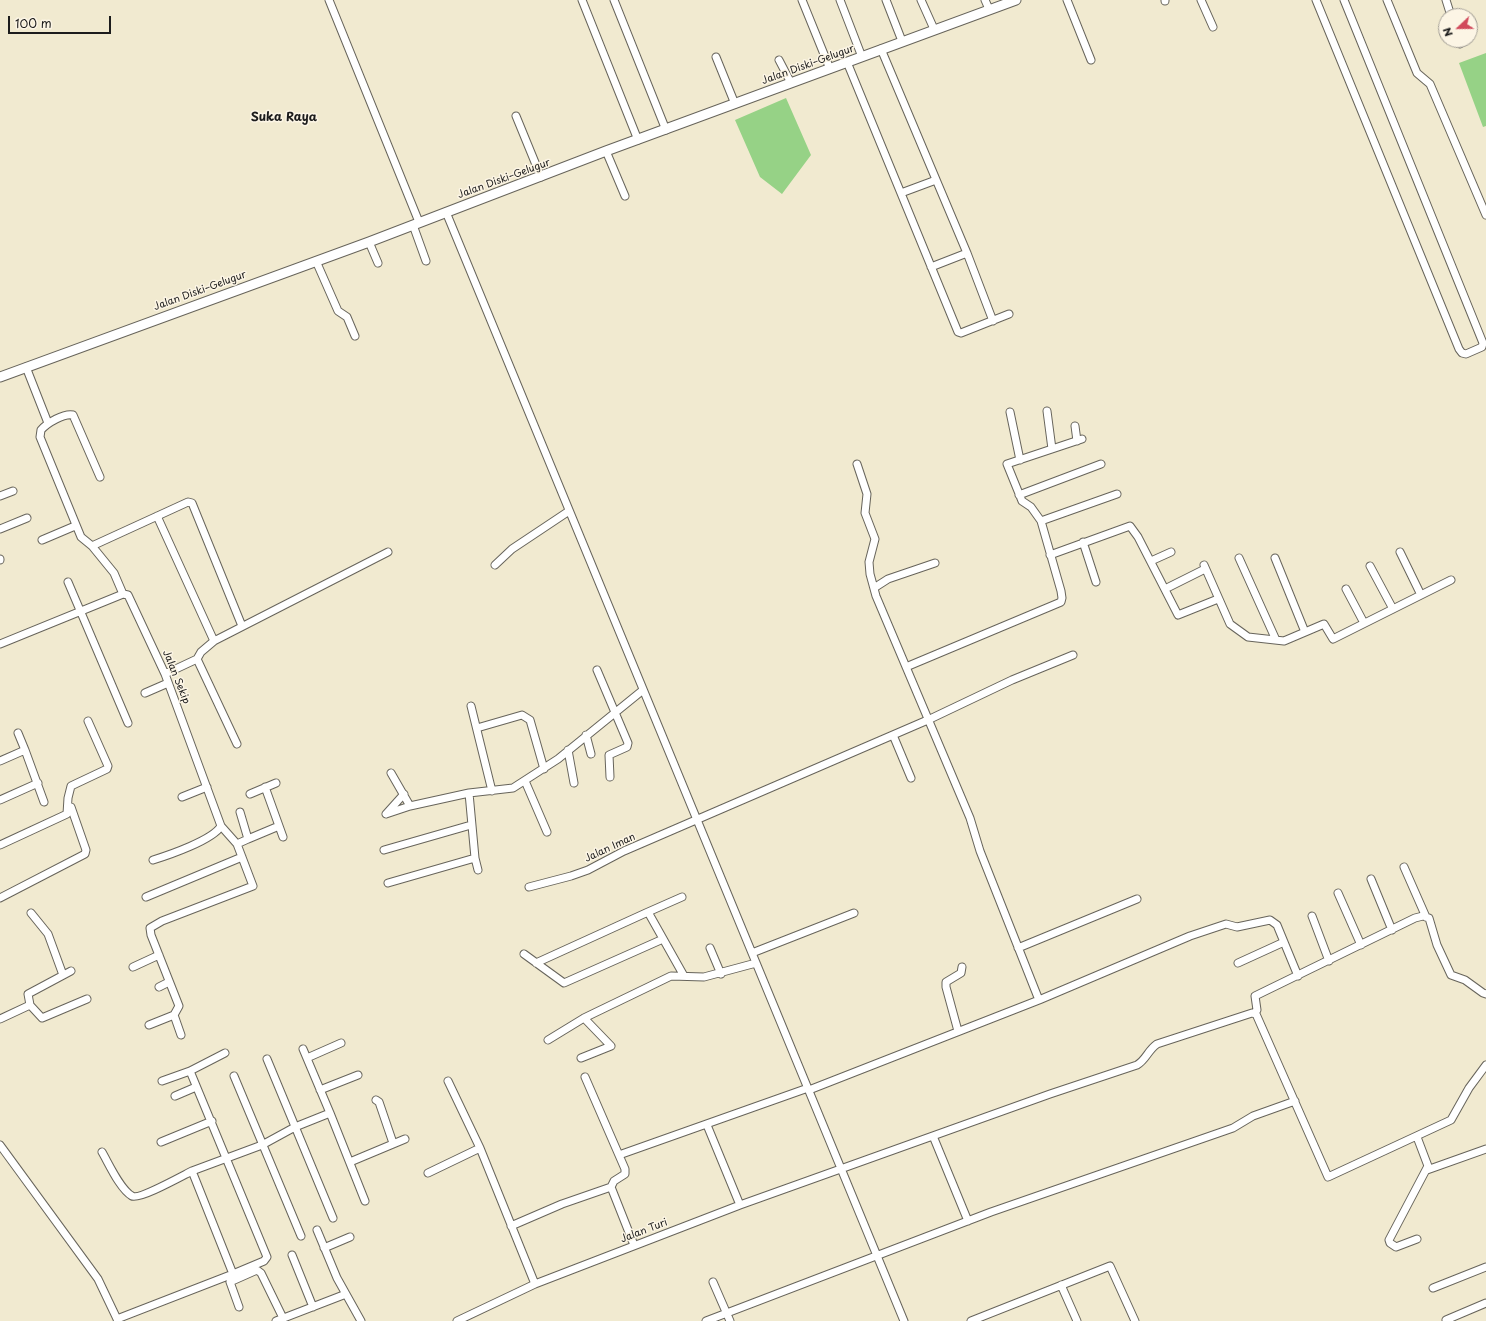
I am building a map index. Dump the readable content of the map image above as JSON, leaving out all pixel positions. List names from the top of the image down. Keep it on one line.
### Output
{"streets":{"main road":["Jalan Diski–Gelugur"],"street":["Jalan Sekip","Jalan Iman","Jalan Turi"]},"districts":["Suka Raya"],"scale_bar":"100 m","north":"left"}
